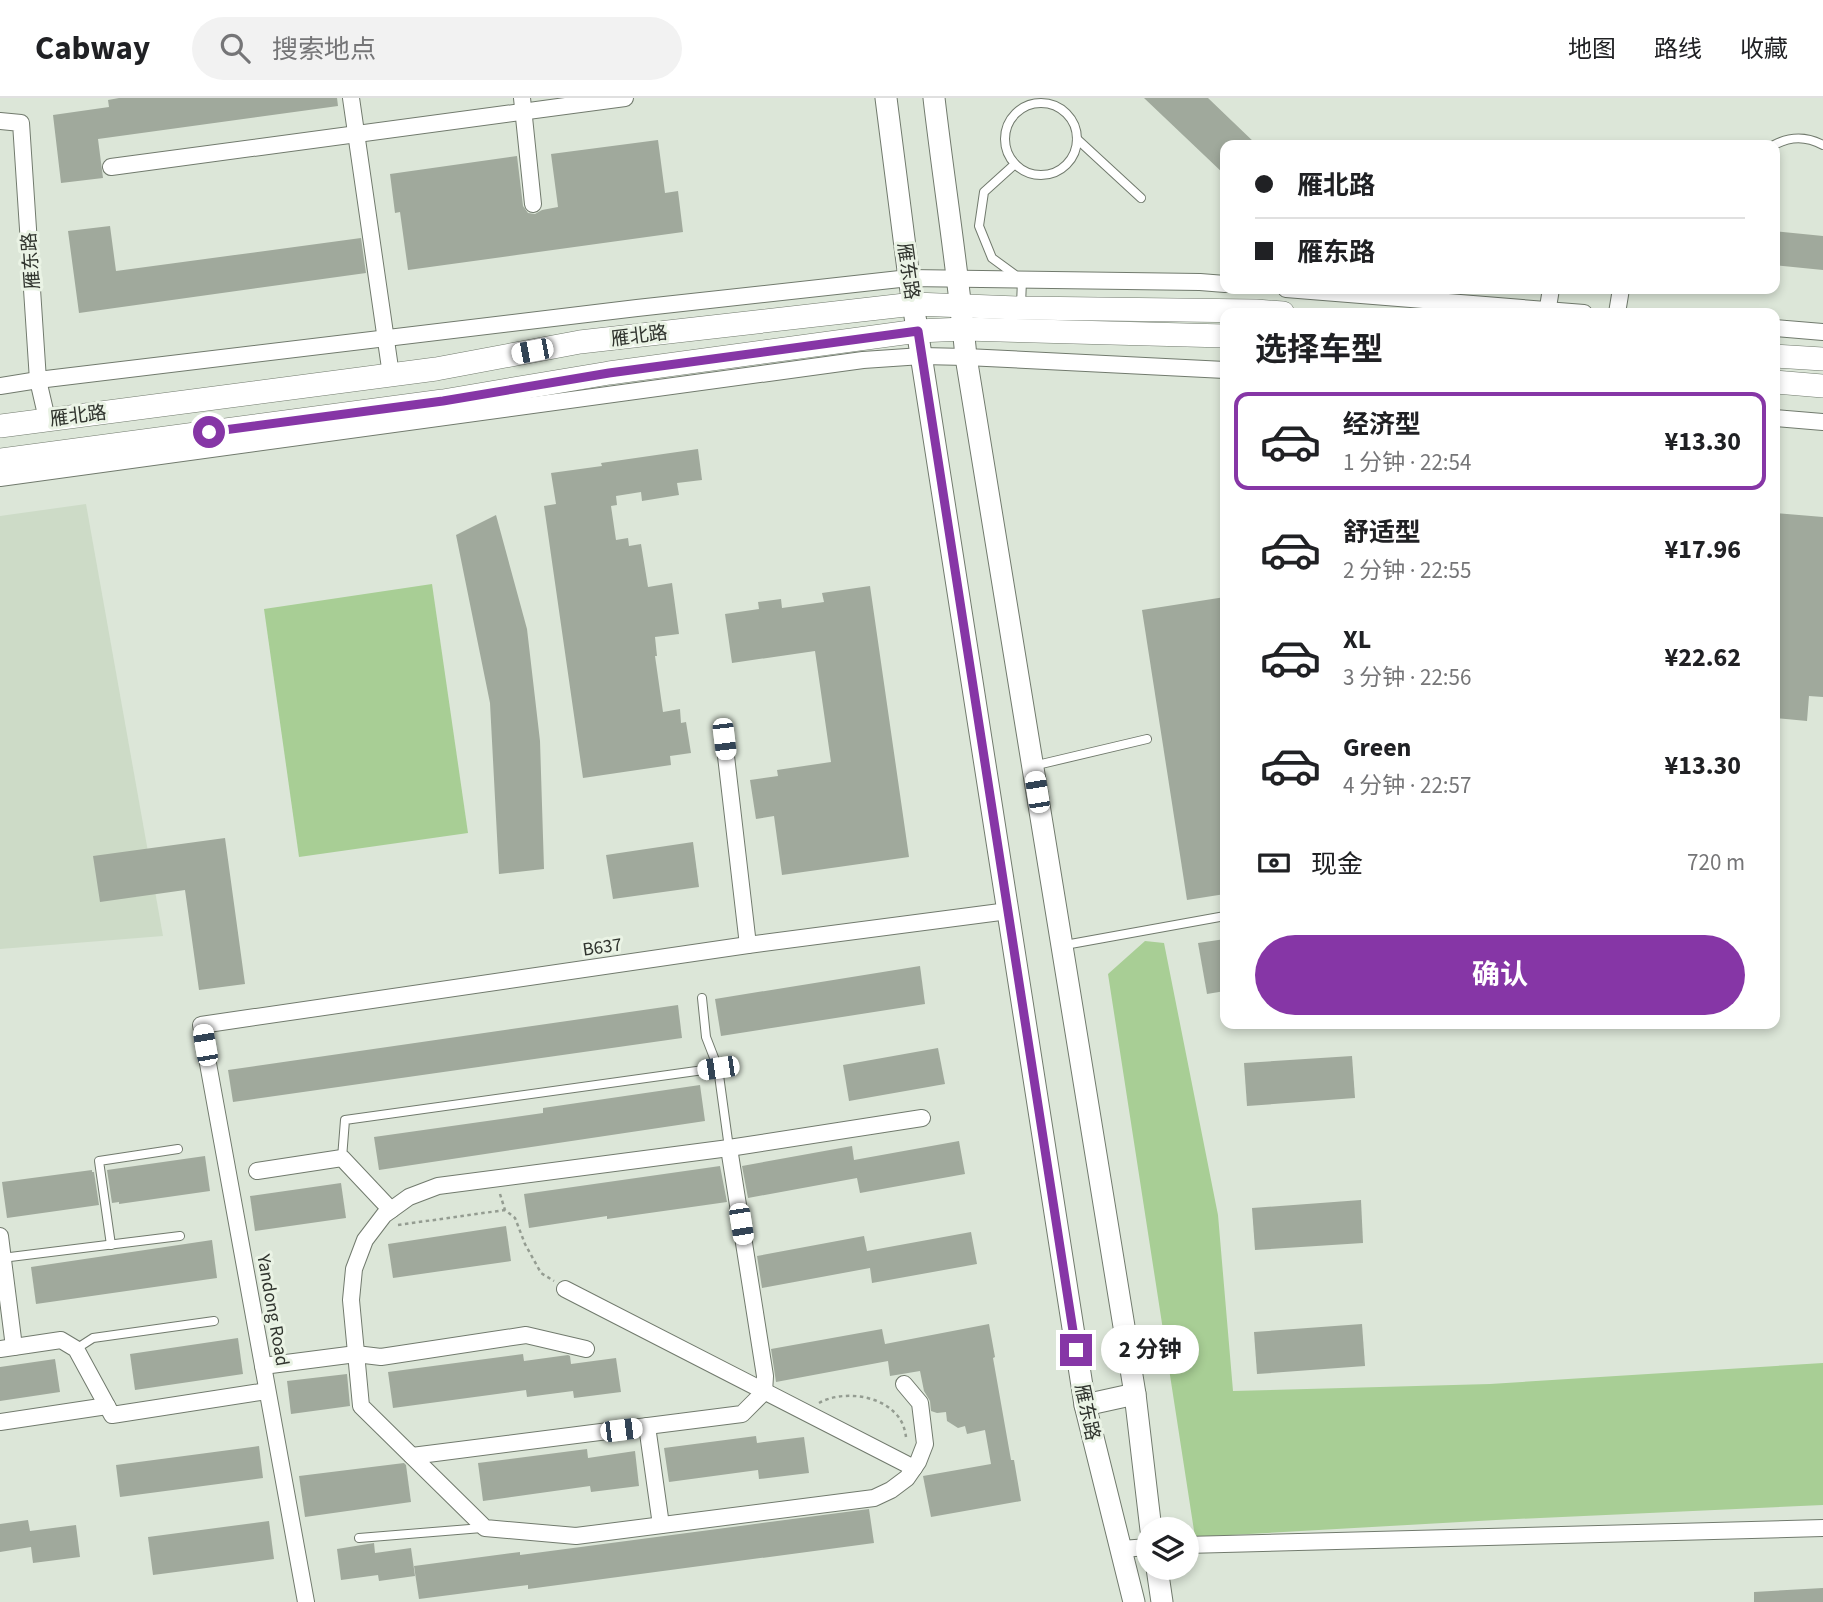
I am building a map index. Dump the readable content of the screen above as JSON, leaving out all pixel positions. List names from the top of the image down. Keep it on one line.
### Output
{"streets":{"main road":["雁东路","雁北路"],"street":["B637","Yandong Road"]},"crossings":[["雁东路","雁北路"],["雁东路","B637"],["B637","Yandong Road"]],"page":{"header":"Cabway","search":"搜索地点","nav":["地图","路线","收藏"],"banner":["雁北路","雁东路"],"heading":"选择车型","list":[{"name":"经济型","note":"1 分钟 · 22:54","value":"¥13.30"},{"name":"舒适型","note":"2 分钟 · 22:55","value":"¥17.96"},{"name":"XL","note":"3 分钟 · 22:56","value":"¥22.62"},{"name":"Green","note":"4 分钟 · 22:57","value":"¥13.30"}],"pay":["现金","720 m"],"buttons":"确认","bubble":"2 分钟"}}
